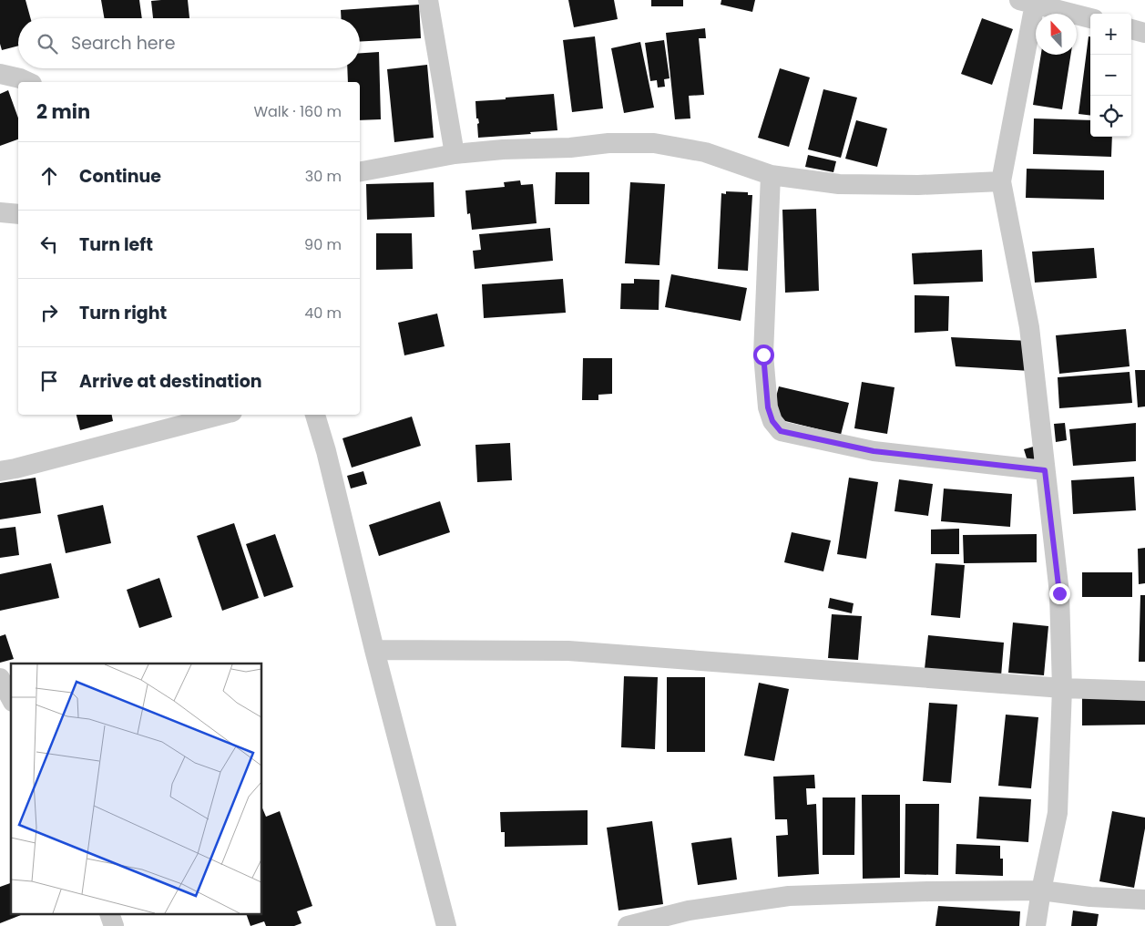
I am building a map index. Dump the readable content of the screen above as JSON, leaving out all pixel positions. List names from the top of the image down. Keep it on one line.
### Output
{"north":"top","page":{"map_buttons":["+","−"],"search":"Search here","heading":["2 min","Walk · 160 m"],"list":[["Continue","30 m"],["Turn left","90 m"],["Turn right","40 m"],"Arrive at destination"]}}
